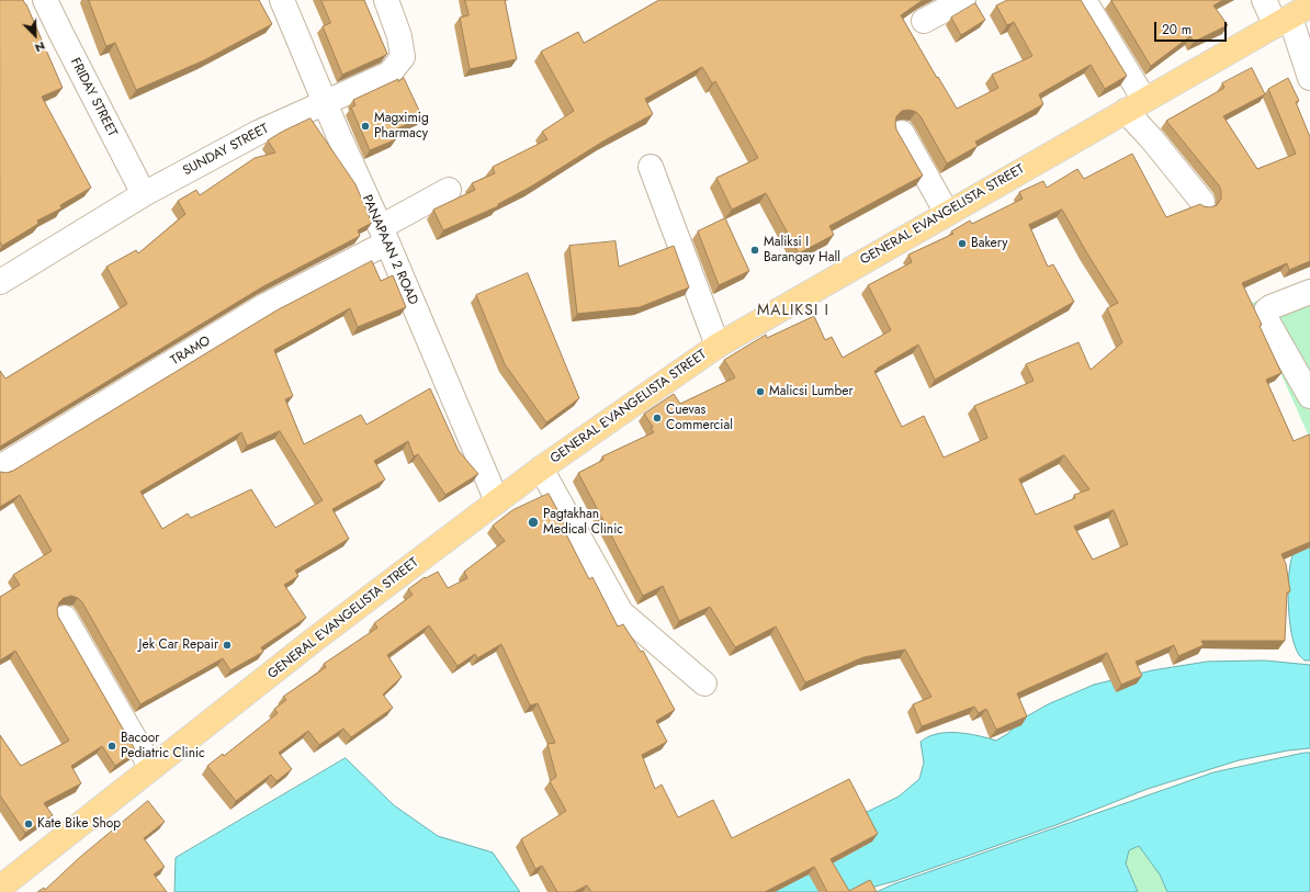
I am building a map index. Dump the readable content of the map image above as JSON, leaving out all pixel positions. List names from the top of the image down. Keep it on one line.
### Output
{"streets":{"main road":["GENERAL EVANGELISTA STREET"],"street":["FRIDAY STREET","SUNDAY STREET","PANAPAAN 2 ROAD","TRAMO"]},"crossings":[["FRIDAY STREET","SUNDAY STREET"],["SUNDAY STREET","PANAPAAN 2 ROAD"],["GENERAL EVANGELISTA STREET","PANAPAAN 2 ROAD"],["PANAPAAN 2 ROAD","TRAMO"]],"districts":["MALIKSI I"],"places":["Magximig Pharmacy","Bakery","Maliksi I Barangay Hall","Malicsi Lumber","Cuevas Commercial","Pagtakhan Medical Clinic","Jek Car Repair","Bacoor Pediatric Clinic","Kate Bike Shop"],"scale_bar":"20 m","north":"bottom right"}
